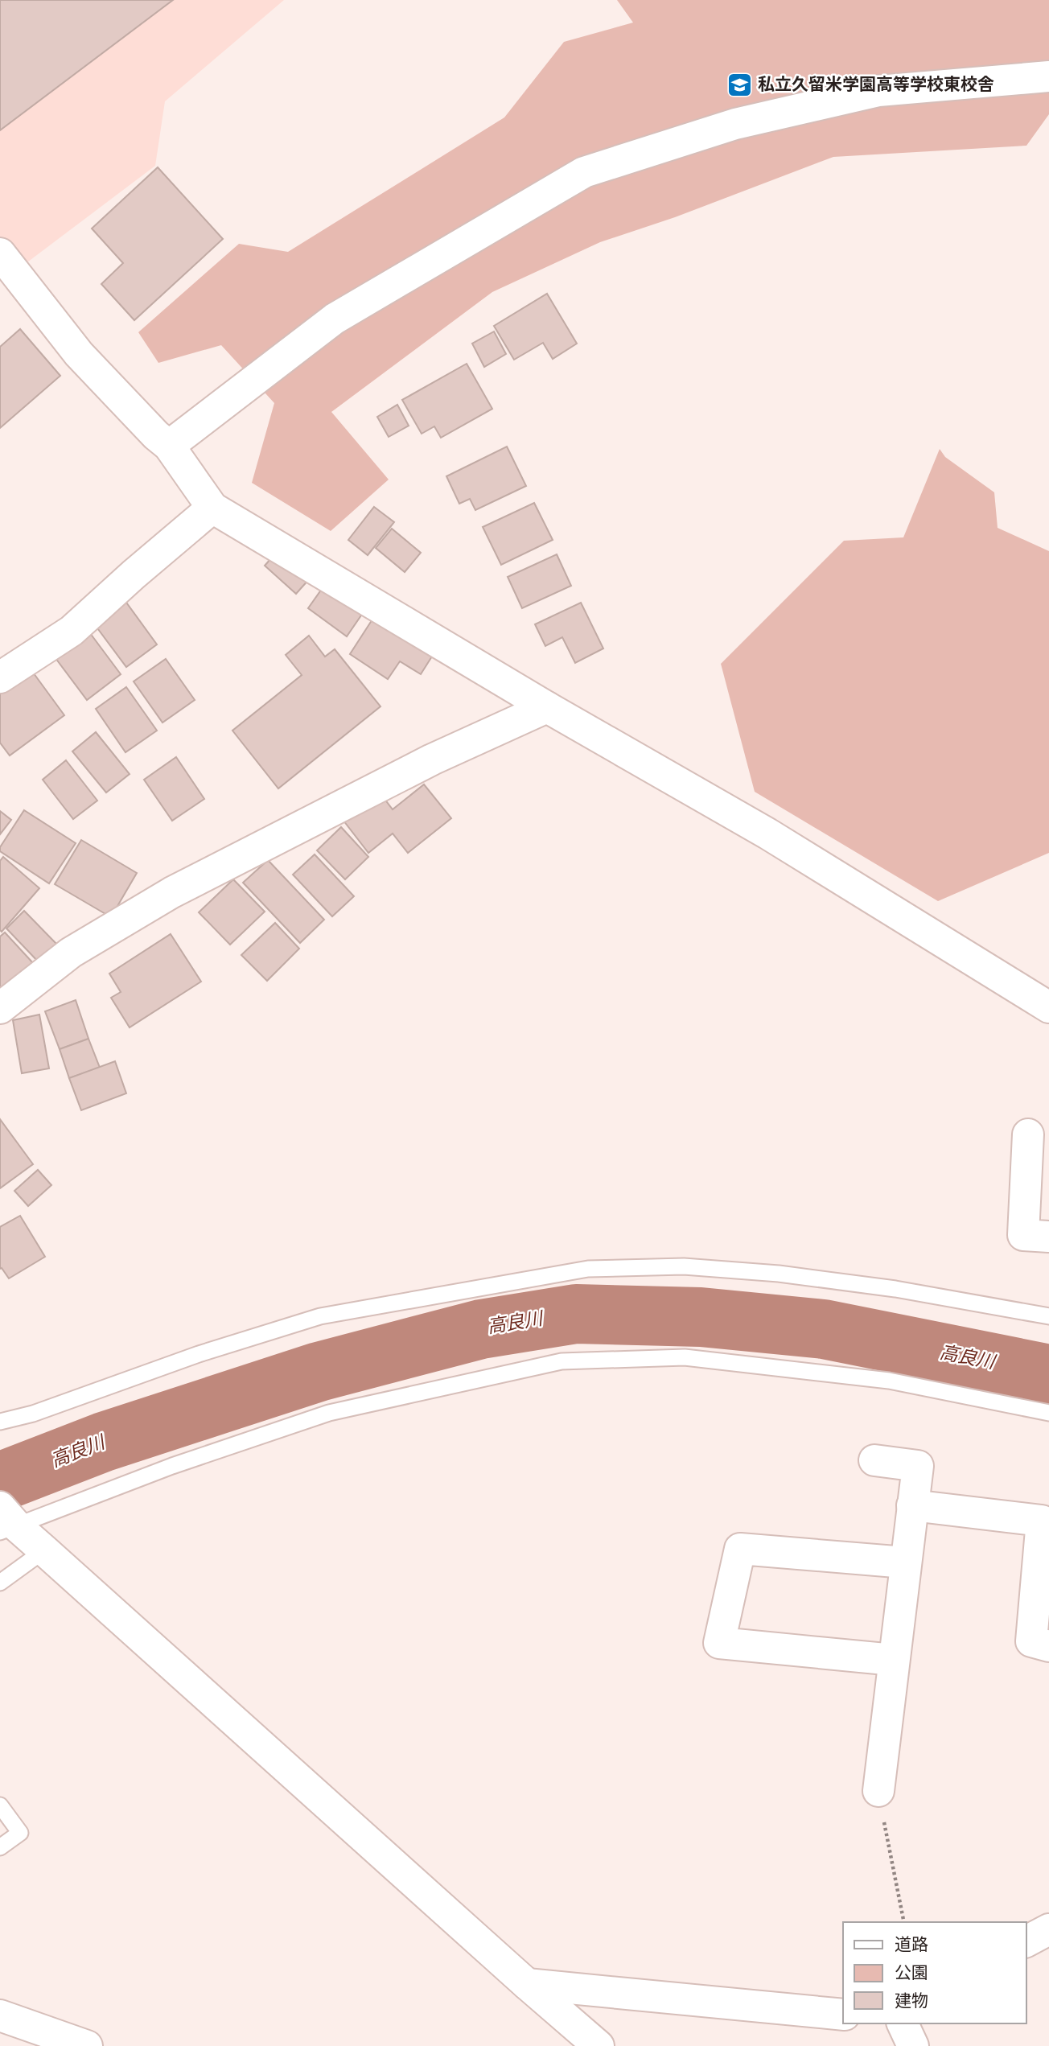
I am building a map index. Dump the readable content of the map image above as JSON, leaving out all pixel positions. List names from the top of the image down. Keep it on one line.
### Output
{"water":["高良川"],"places":{"school or university":["私立久留米学園高等学校東校舎"]},"legend":["道路","公園","建物"]}
